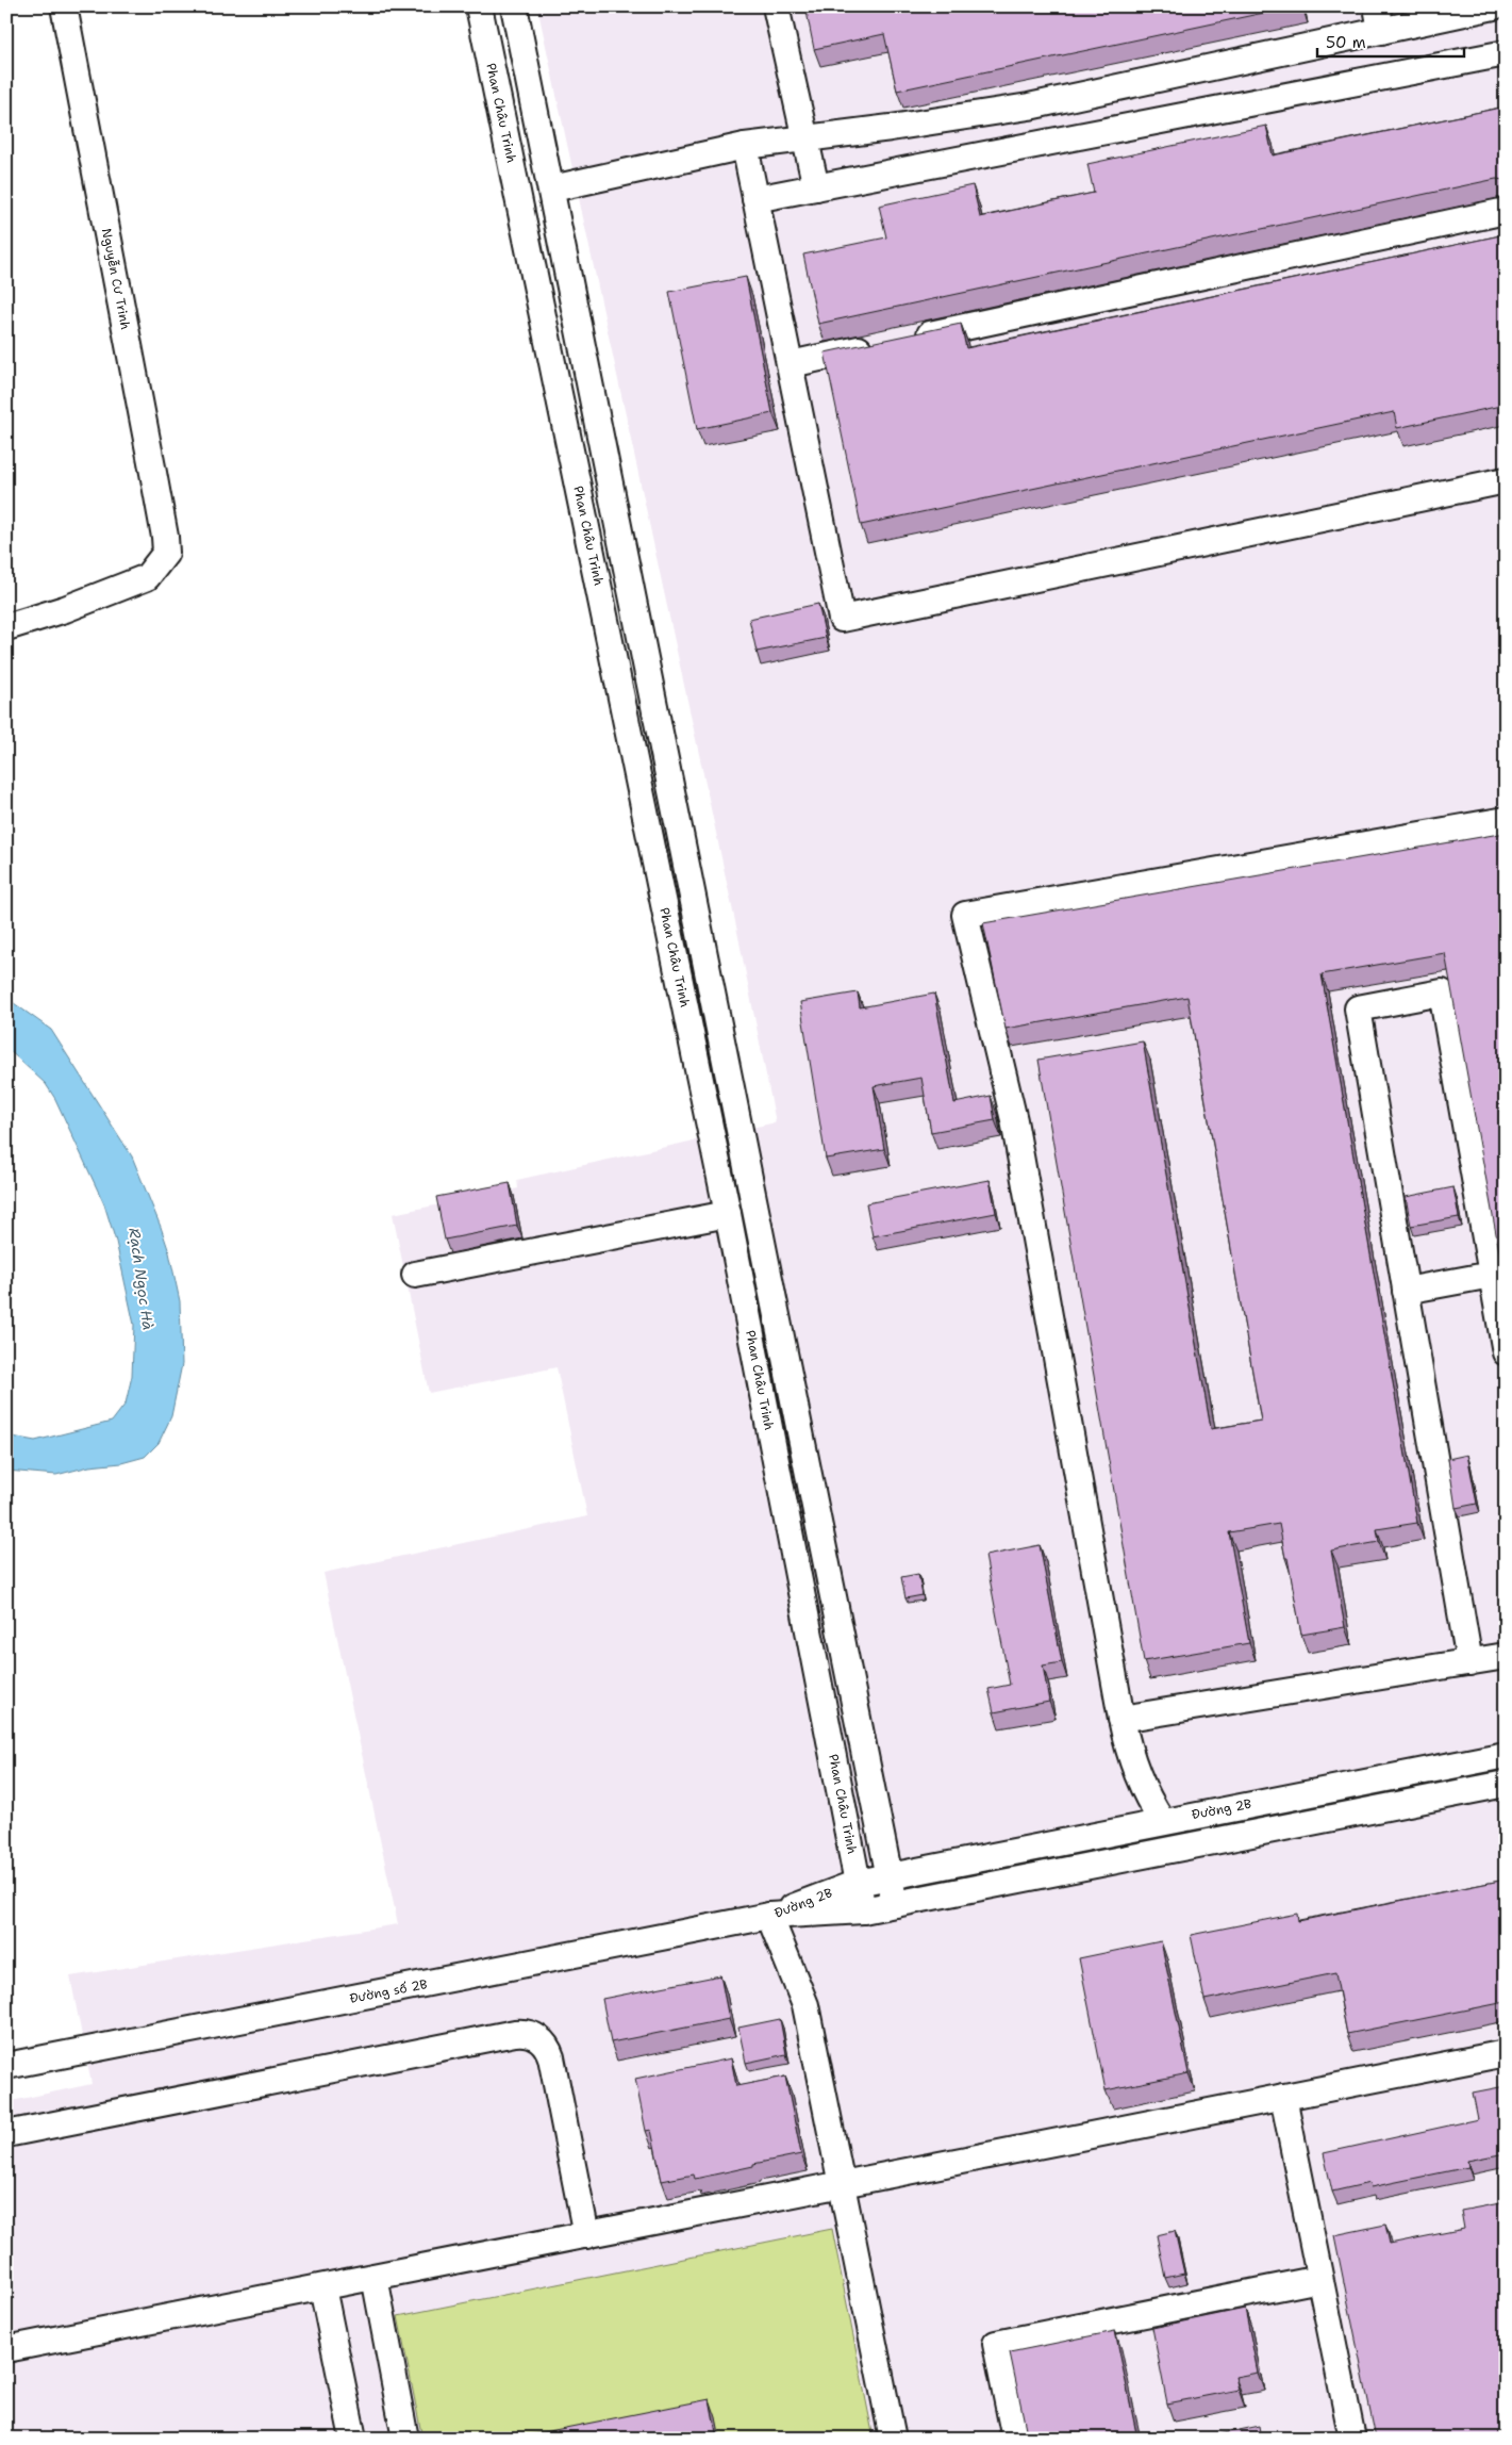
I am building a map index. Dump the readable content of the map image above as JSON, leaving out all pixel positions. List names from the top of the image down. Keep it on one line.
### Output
{"streets":{"street":["Phan Châu Trinh","Nguyễn Cư Trinh","Đường 2B","Đường số 2B"]},"crossings":[["Phan Châu Trinh","Đường 2B"],["Đường 2B","Đường số 2B"]],"water":["Rạch Ngọc Hà"],"scale_bar":"50 m"}
